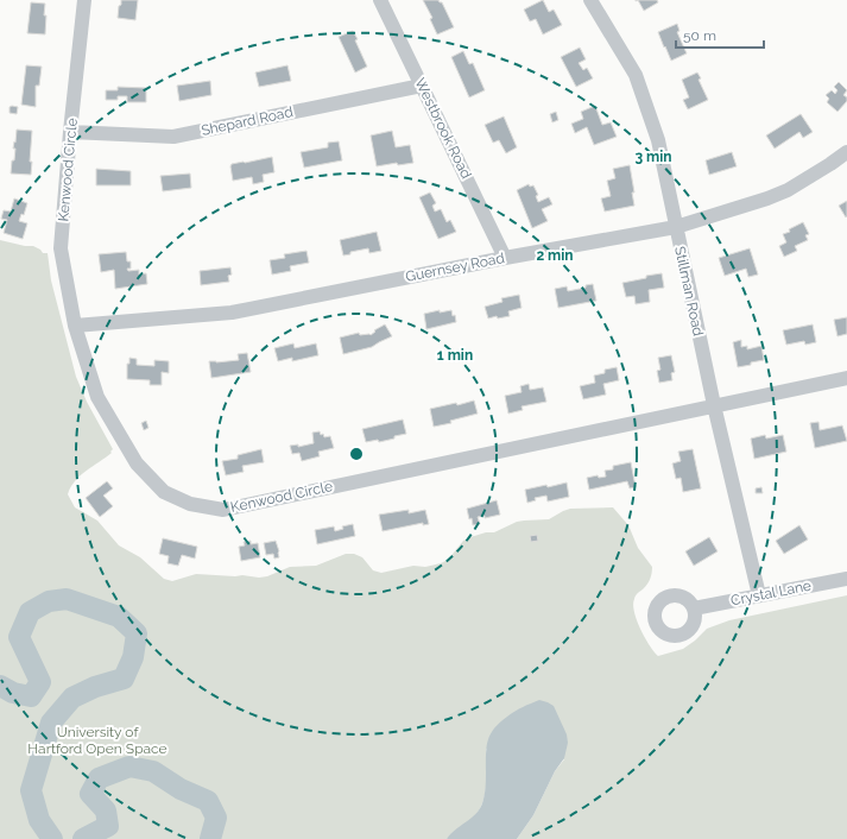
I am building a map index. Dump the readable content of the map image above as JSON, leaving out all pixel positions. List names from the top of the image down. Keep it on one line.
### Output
{"streets":{"street":["Shepard Road","Westbrook Road","Kenwood Circle","Guernsey Road","Stillman Road","Crystal Lane"]},"crossings":[["Shepard Road","Westbrook Road"],["Shepard Road","Kenwood Circle"],["Westbrook Road","Guernsey Road"],["Kenwood Circle","Guernsey Road"],["Kenwood Circle","Stillman Road"],["Guernsey Road","Stillman Road"],["Stillman Road","Crystal Lane"]],"parks":["University of Hartford Open Space"],"scale_bar":"50 m","rings":["3 min","2 min","1 min"]}
